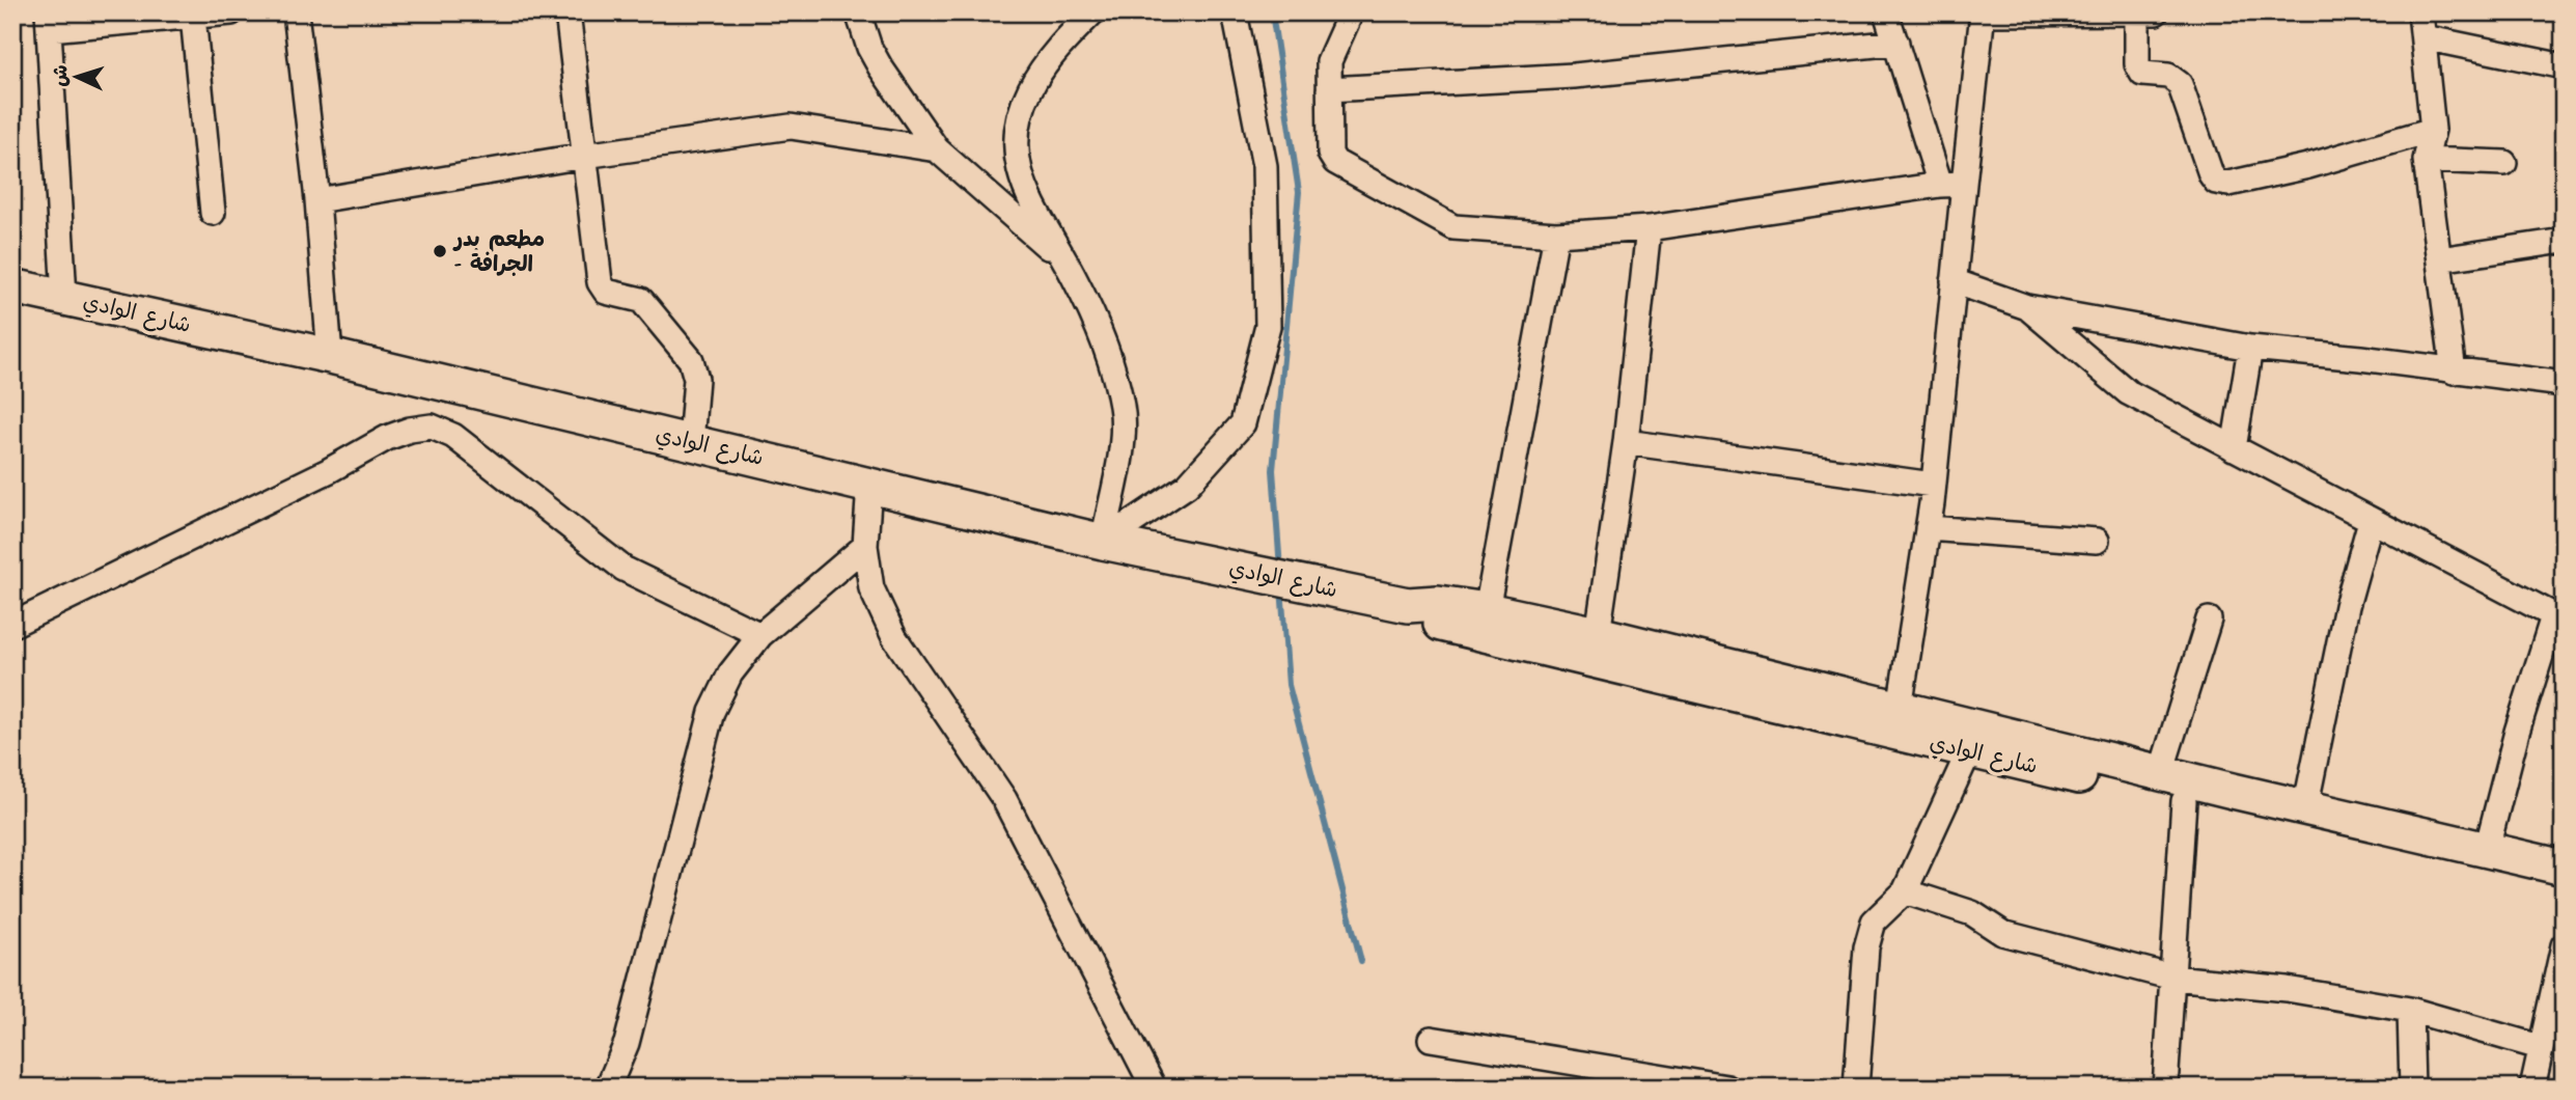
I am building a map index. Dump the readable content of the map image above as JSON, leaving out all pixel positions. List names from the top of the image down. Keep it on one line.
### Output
{"streets":{"main road":["شارع الوادي"]},"places":["مطعم بدر - الجرافة"],"north":"left"}
